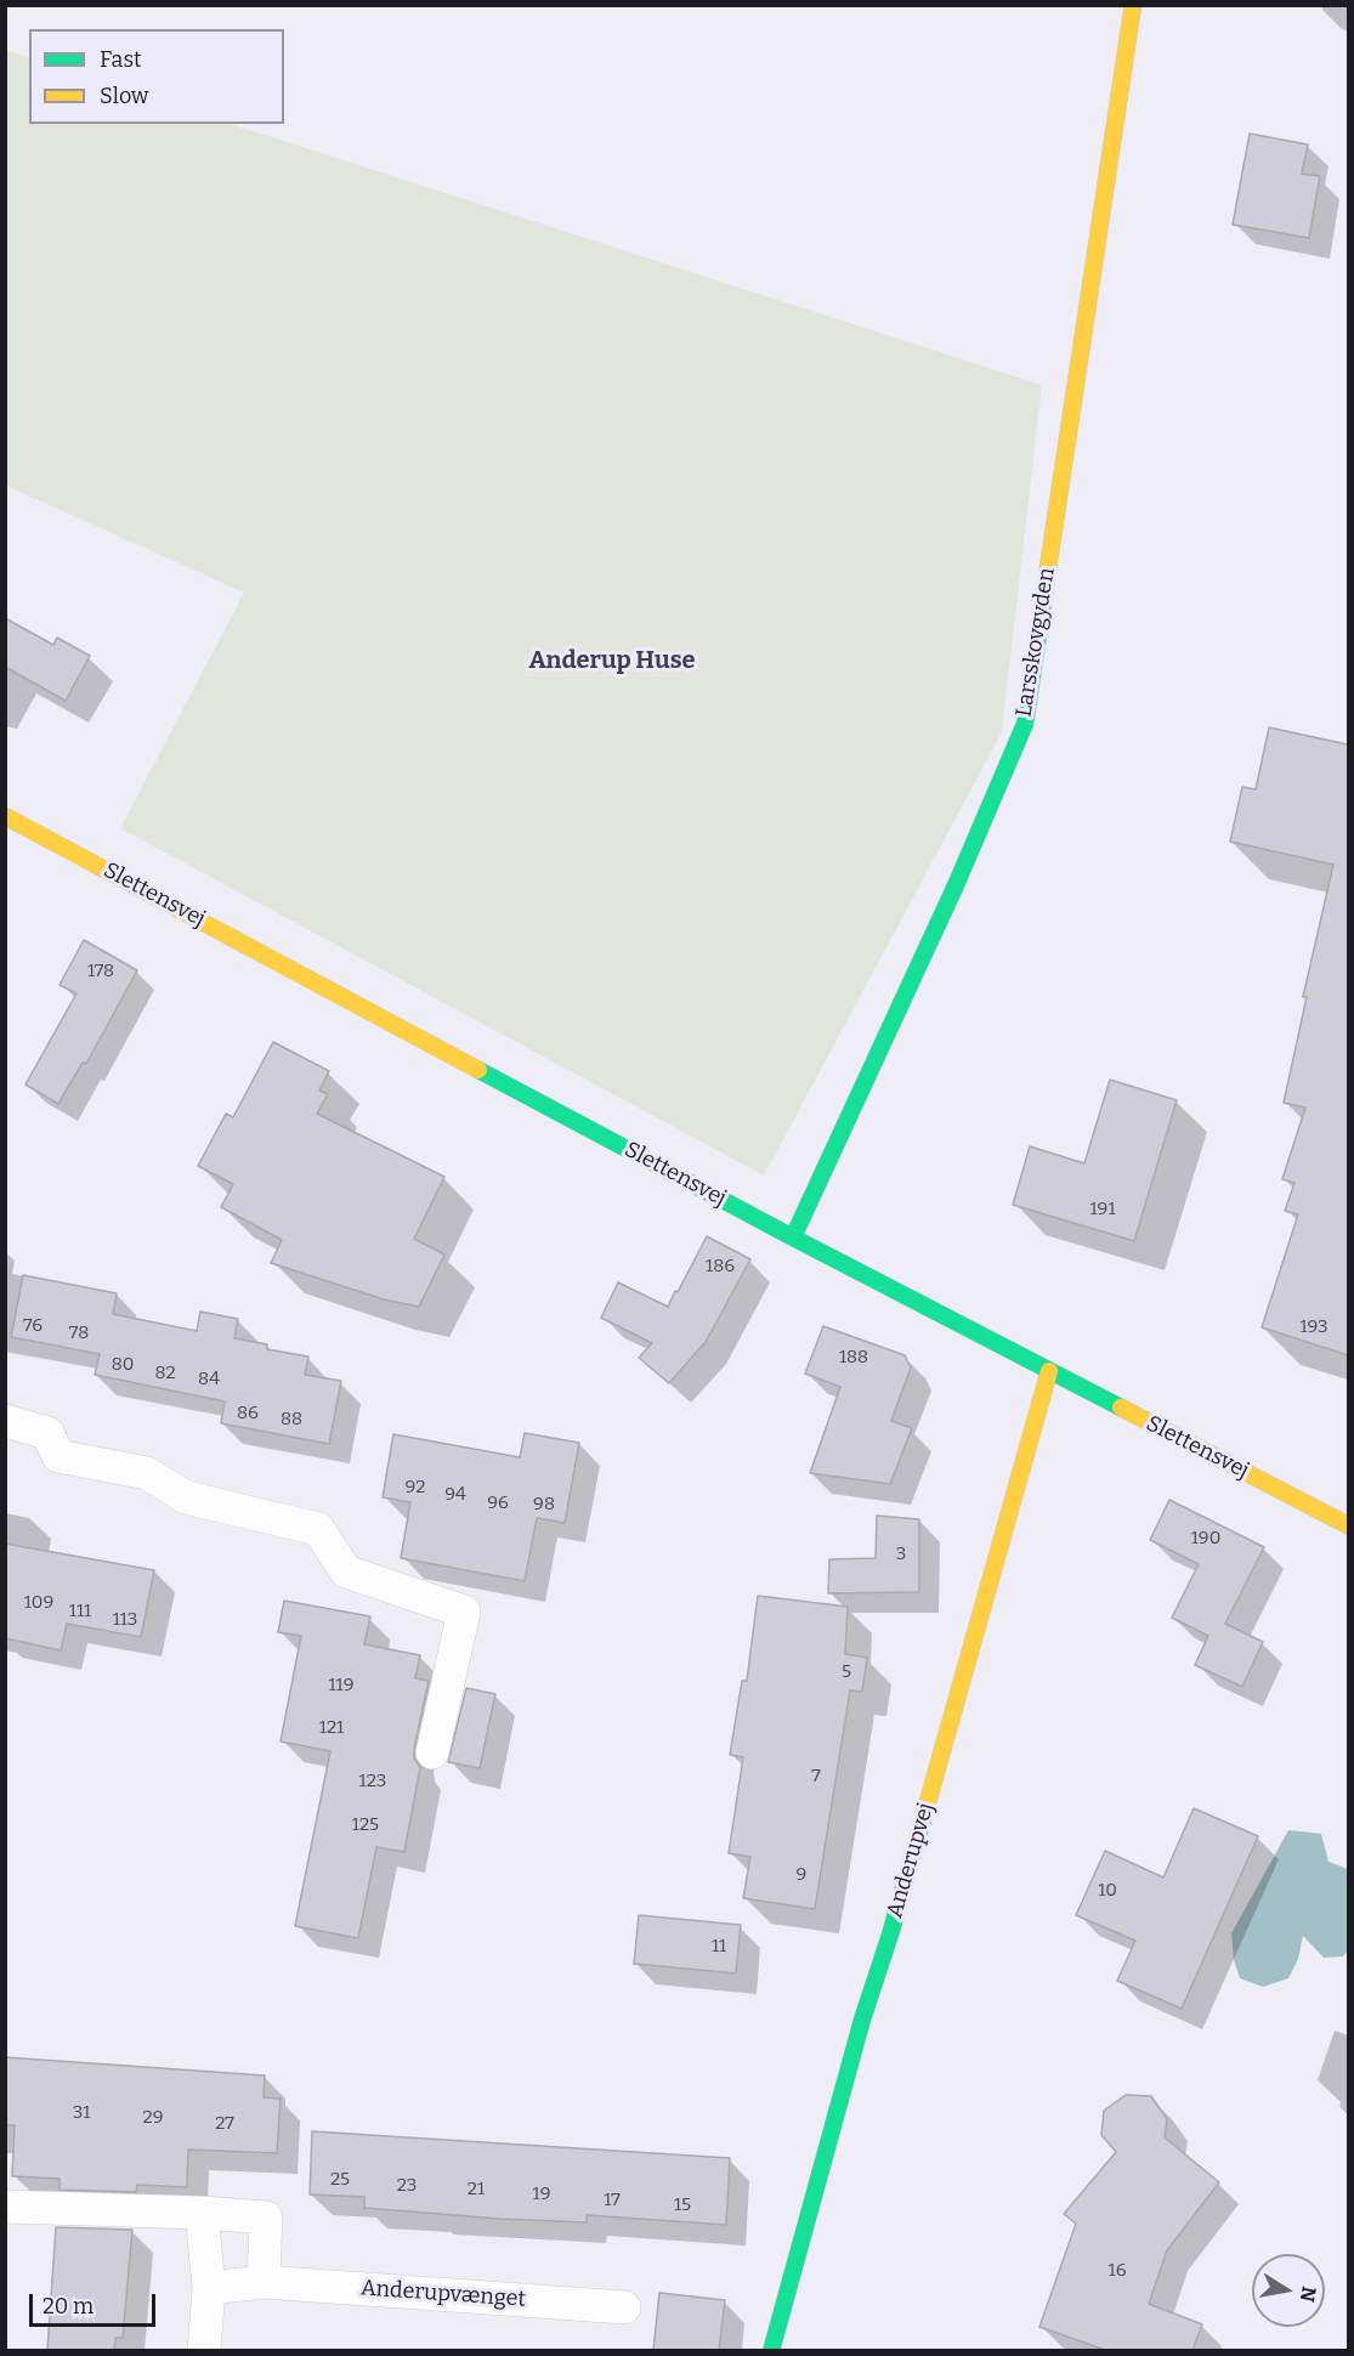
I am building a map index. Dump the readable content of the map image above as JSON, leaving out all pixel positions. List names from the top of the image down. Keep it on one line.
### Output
{"streets":{"street":["Larsskovgyden","Slettensvej","Anderupvej","Anderupvænget"]},"crossings":[["Larsskovgyden","Slettensvej"],["Slettensvej","Anderupvej"]],"districts":["Anderup Huse"],"house_numbers":["178","191","186","76","193","78","188","80","82","84","86","88","92","94","96","98","190","3","109","111","113","5","119","121","7","123","125","9","10","11","31","29","27","25","23","21","19","17","15","16"],"legend":["Fast","Slow"],"scale_bar":"20 m","north":"right"}
